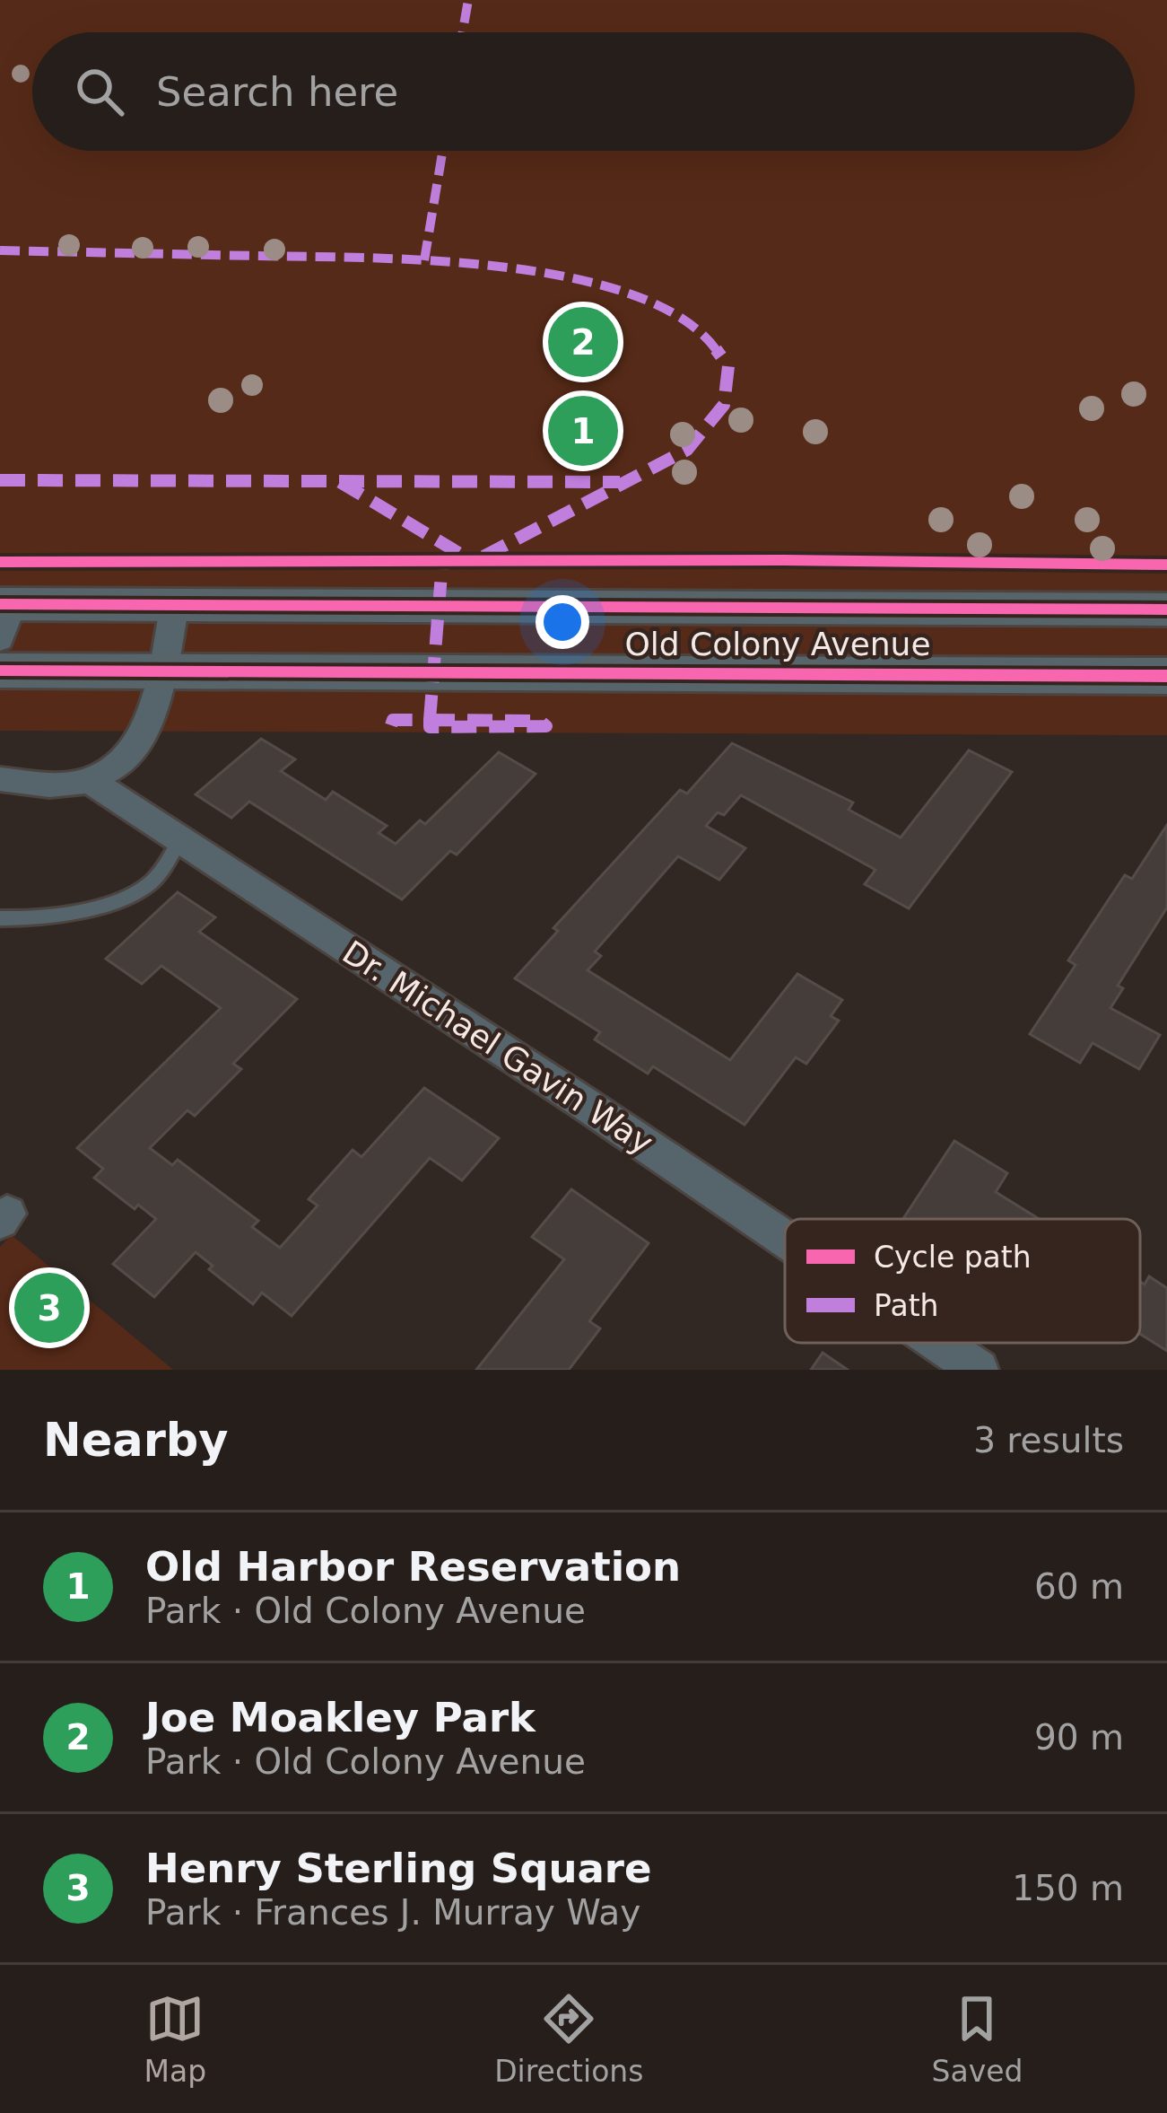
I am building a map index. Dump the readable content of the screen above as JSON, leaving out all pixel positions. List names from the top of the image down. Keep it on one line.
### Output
{"streets":{"main road":["Old Colony Avenue"],"street":["Dr. Michael Gavin Way"]},"legend":["Cycle path","Path"],"page":{"search":"Search here","pins":["2","1","3"],"heading":["Nearby","3 results"],"list":[{"mark":"1","name":"Old Harbor Reservation","note":"Park · Old Colony Avenue","value":"60 m"},{"mark":"2","name":"Joe Moakley Park","note":"Park · Old Colony Avenue","value":"90 m"},{"mark":"3","name":"Henry Sterling Square","note":"Park · Frances J. Murray Way","value":"150 m"}],"nav":["Map","Directions","Saved"]}}
